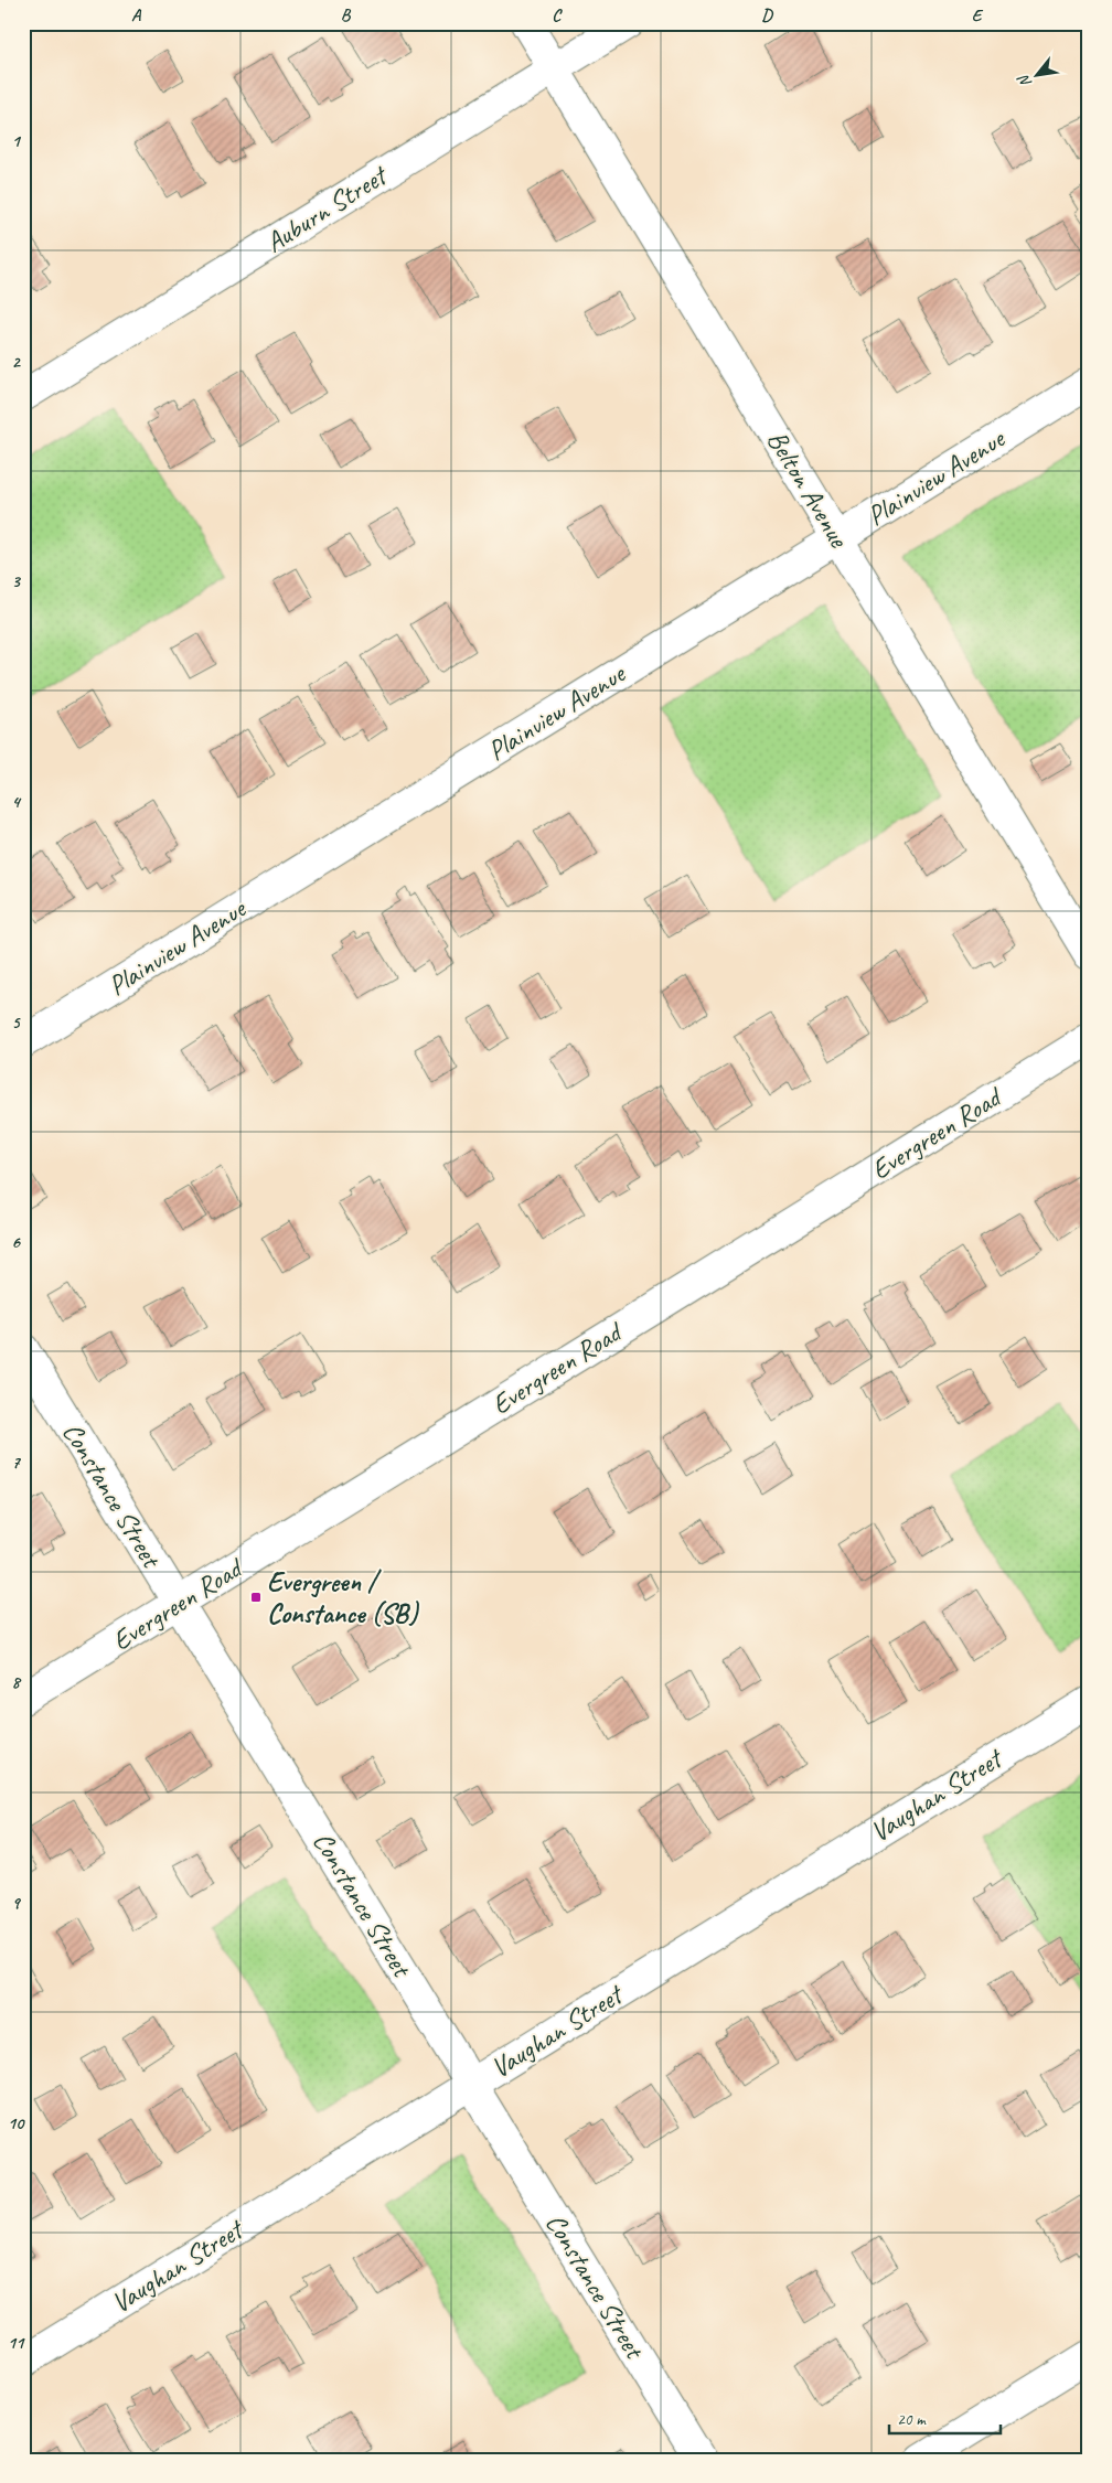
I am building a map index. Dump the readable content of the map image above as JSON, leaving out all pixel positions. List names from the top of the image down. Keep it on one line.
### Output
{"streets":{"street":["Auburn Street","Plainview Avenue","Belton Avenue","Evergreen Road","Constance Street","Vaughan Street"]},"crossings":[["Auburn Street","Belton Avenue"],["Plainview Avenue","Belton Avenue"],["Evergreen Road","Constance Street"],["Constance Street","Vaughan Street"]],"places":{"transit":["Evergreen / Constance (SB)"]},"scale_bar":"20 m","north":"bottom left","grid":{"columns":["A","B","C","D","E"],"rows":["1","2","3","4","5","6","7","8","9","10","11"]}}
